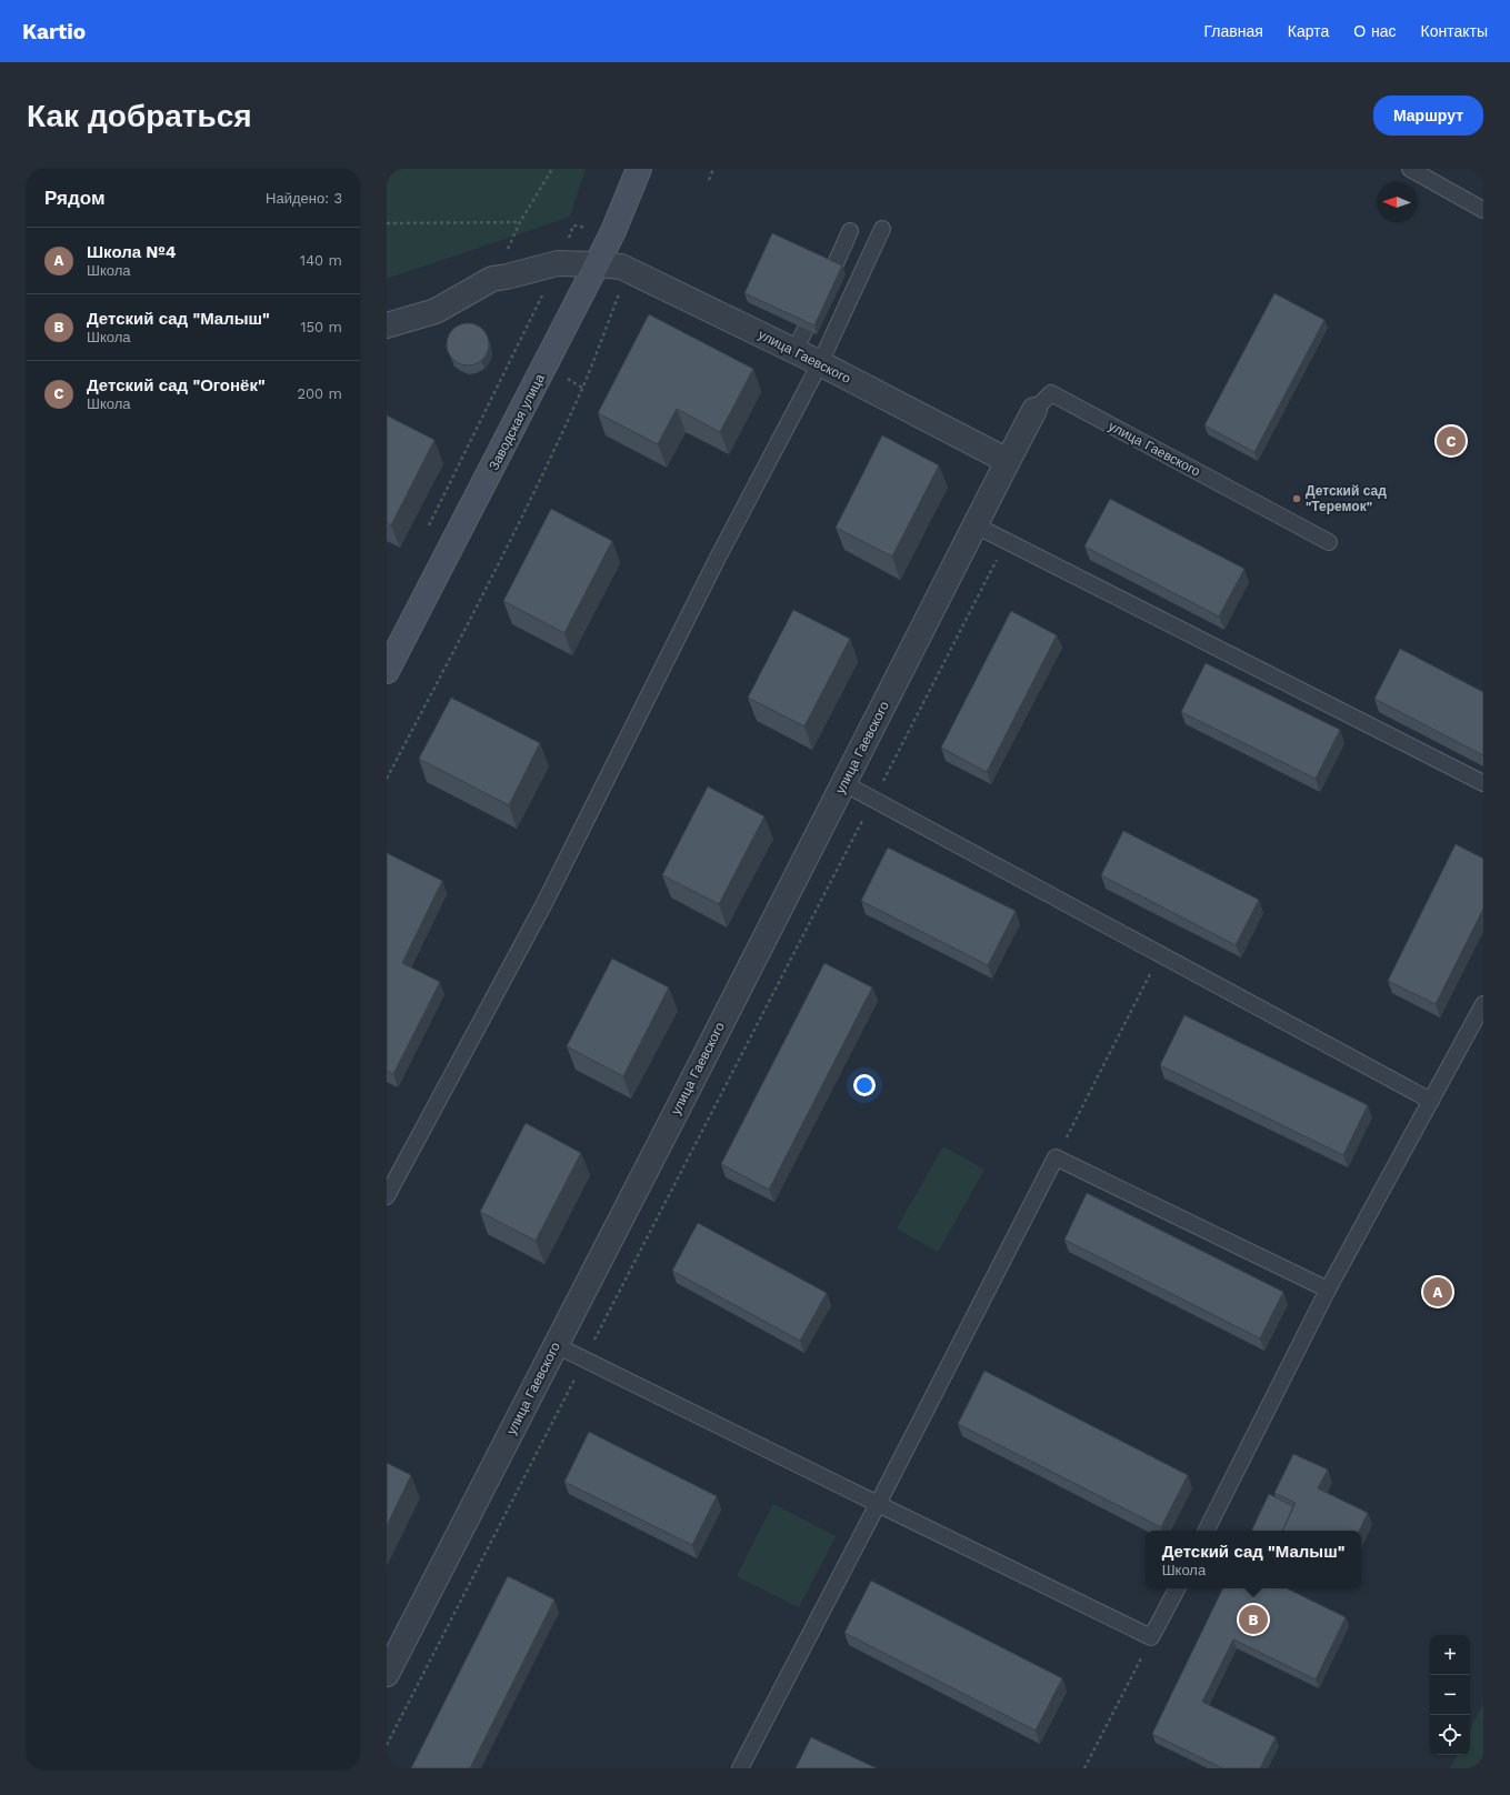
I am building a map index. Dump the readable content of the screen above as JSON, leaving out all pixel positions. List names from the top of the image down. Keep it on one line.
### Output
{"streets":{"street":["улица Гаевского","Заводская улица"]},"crossings":[["улица Гаевского","Заводская улица"]],"places":["Детский сад \"Теремок\""],"north":"left","page":{"header":"Kartio","nav":["Главная","Карта","О нас","Контакты"],"buttons":"Маршрут","title":"Как добраться","heading":["Рядом","Найдено: 3"],"list":[{"mark":"A","name":"Школа №4","note":"Школа","value":"140 m"},{"mark":"B","name":"Детский сад \"Малыш\"","note":"Школа","value":"150 m"},{"mark":"C","name":"Детский сад \"Огонёк\"","note":"Школа","value":"200 m"}],"pins":["C","A","B"],"popup":["Детский сад \"Малыш\"","Школа"],"map_buttons":["+","−"]}}
